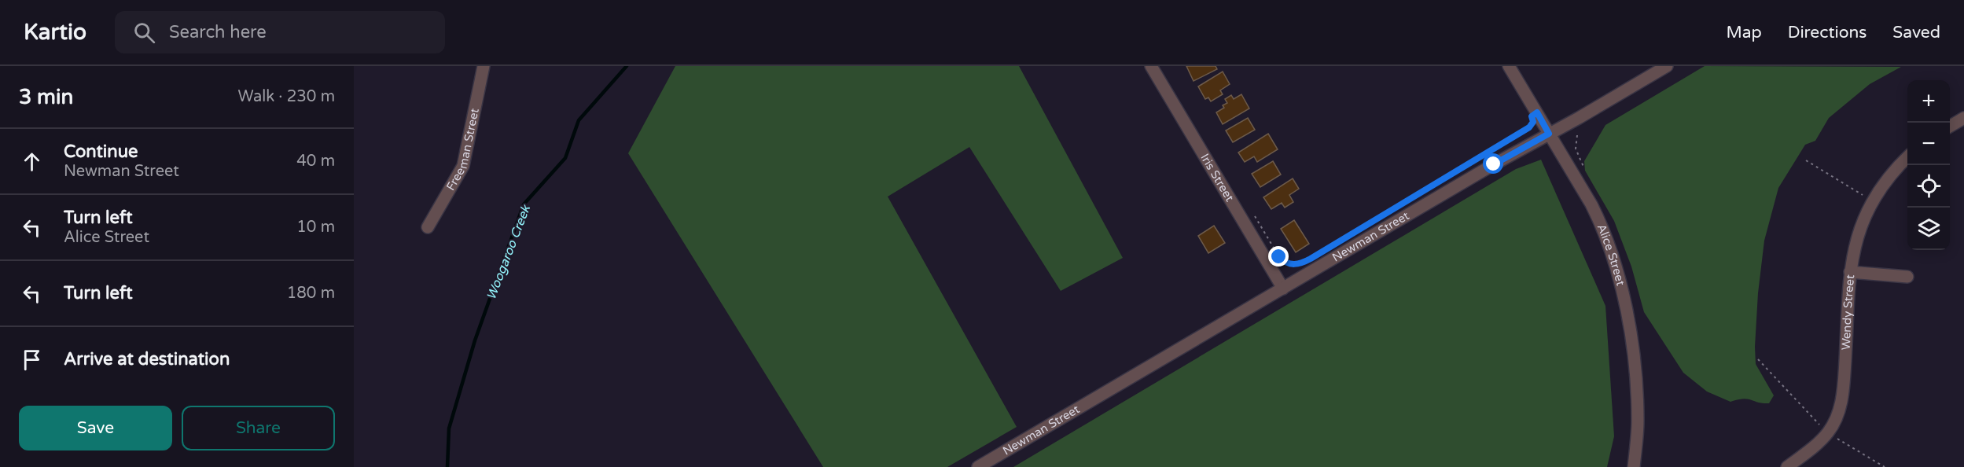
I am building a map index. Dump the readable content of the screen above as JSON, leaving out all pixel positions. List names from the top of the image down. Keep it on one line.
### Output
{"streets":{"street":["Freeman Street","Iris Street","Newman Street","Alice Street","Wendy Street"]},"crossings":[["Iris Street","Newman Street"],["Newman Street","Alice Street"]],"water":["Woogaroo Creek"],"page":{"header":"Kartio","search":"Search here","nav":["Map","Directions","Saved"],"heading":["3 min","Walk · 230 m"],"map_buttons":["+","−"],"list":[["Continue","Newman Street","40 m"],["Turn left","Alice Street","10 m"],["Turn left","180 m"],"Arrive at destination"],"buttons":["Save","Share"]}}
